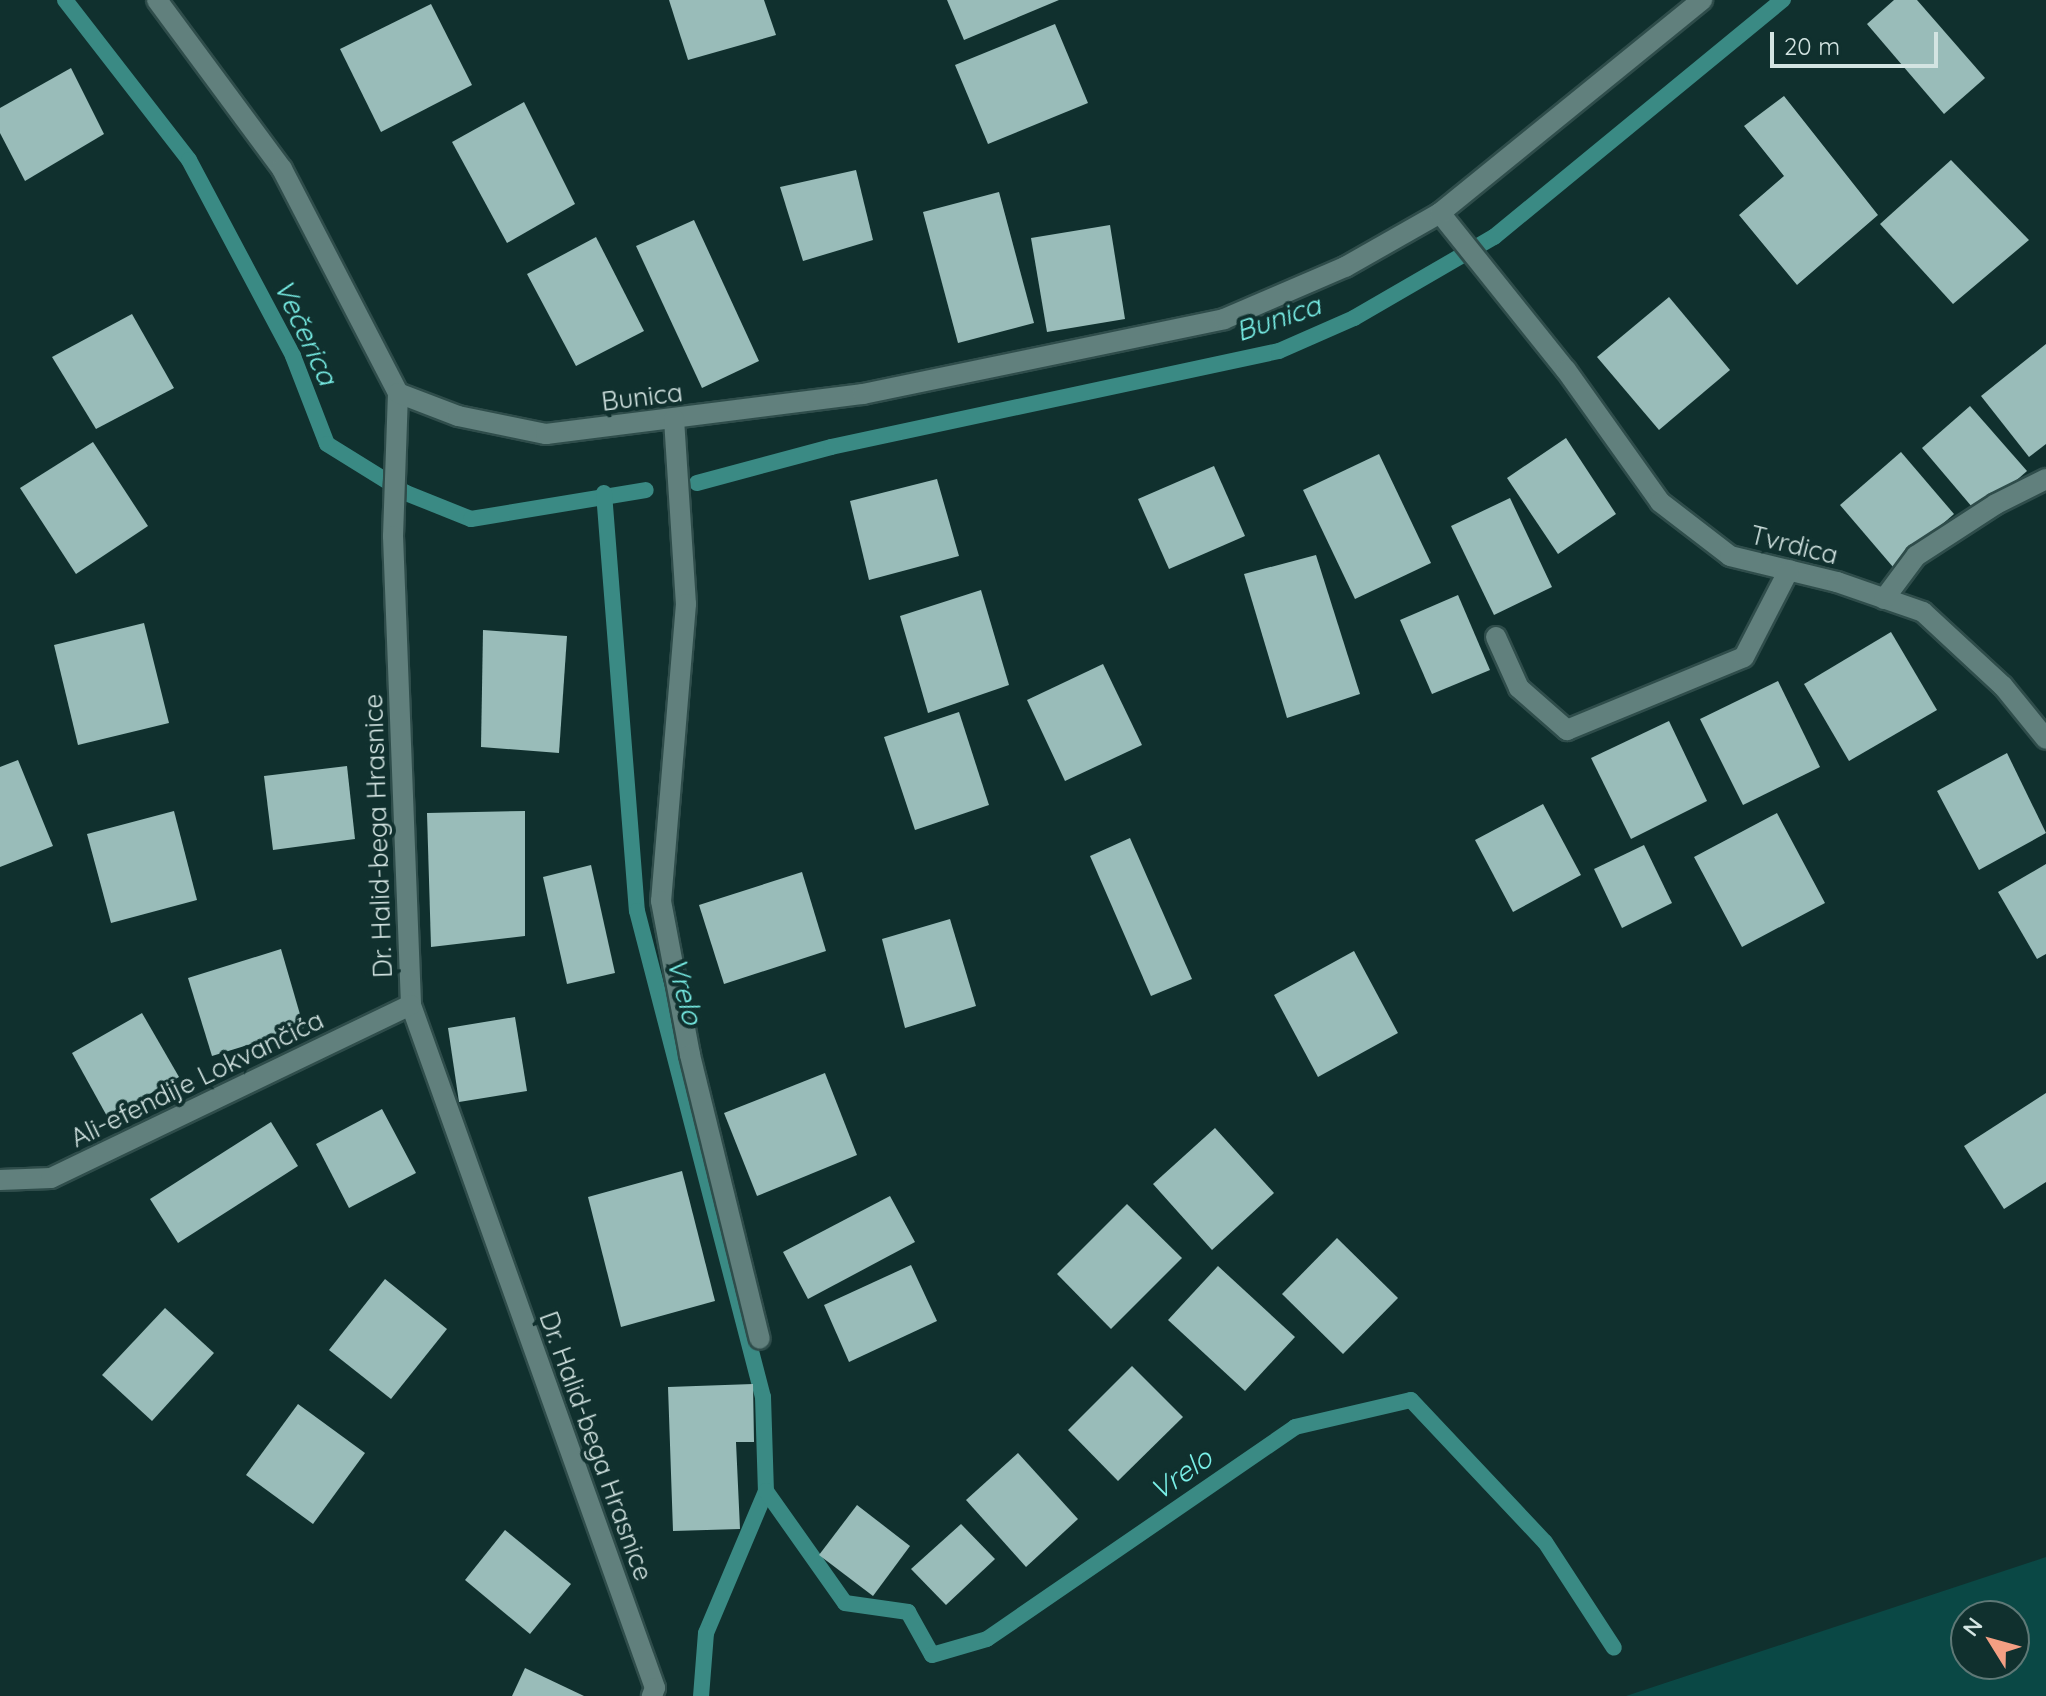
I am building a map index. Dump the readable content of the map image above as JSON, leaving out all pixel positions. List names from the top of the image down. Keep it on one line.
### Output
{"streets":{"street":["Bunica","Tvrdica","Dr. Halid-bega Hrasnice","Ali-efendije Lokvančića"]},"crossings":[["Bunica","Tvrdica"],["Bunica","Dr. Halid-bega Hrasnice"],["Dr. Halid-bega Hrasnice","Ali-efendije Lokvančića"]],"water":["Bunica","Večerica","Vrelo"],"scale_bar":"20 m","north":"top left"}
